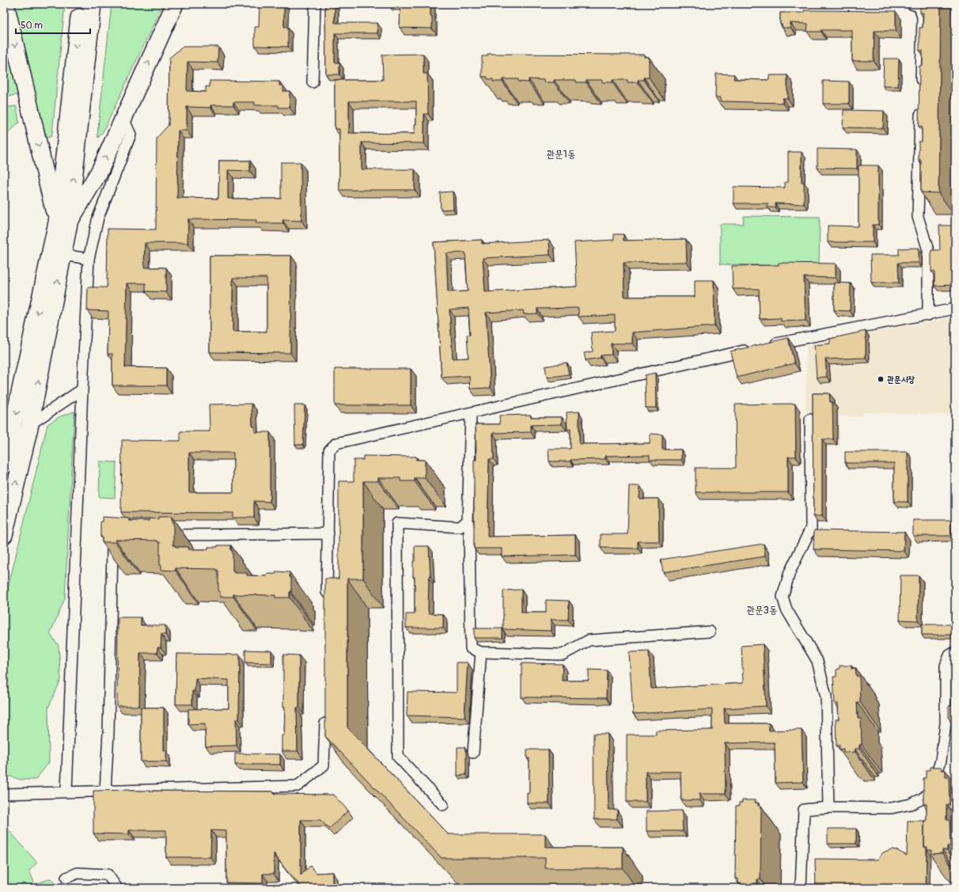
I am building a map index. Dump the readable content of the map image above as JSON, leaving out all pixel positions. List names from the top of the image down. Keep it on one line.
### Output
{"districts":["관문1동","관문3동"],"places":["관문시장"],"scale_bar":"50 m"}
